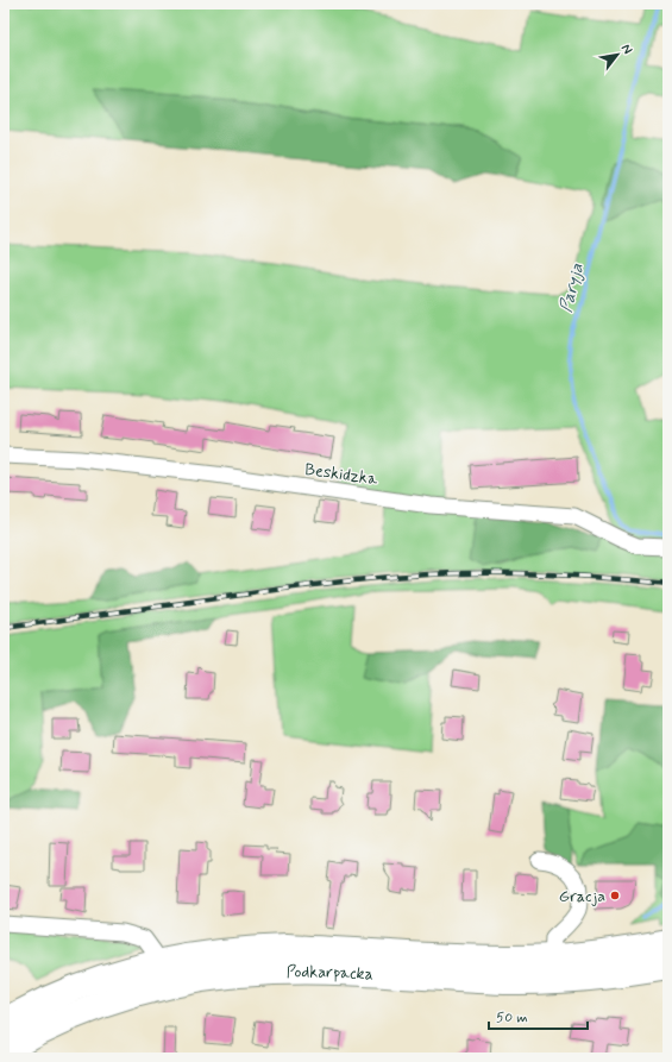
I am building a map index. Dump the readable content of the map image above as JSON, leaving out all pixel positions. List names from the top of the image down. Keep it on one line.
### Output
{"streets":{"highway":["Podkarpacka"],"street":["Beskidzka"]},"water":["Paryja"],"places":["Gracja"],"scale_bar":"50 m","north":"top right"}
